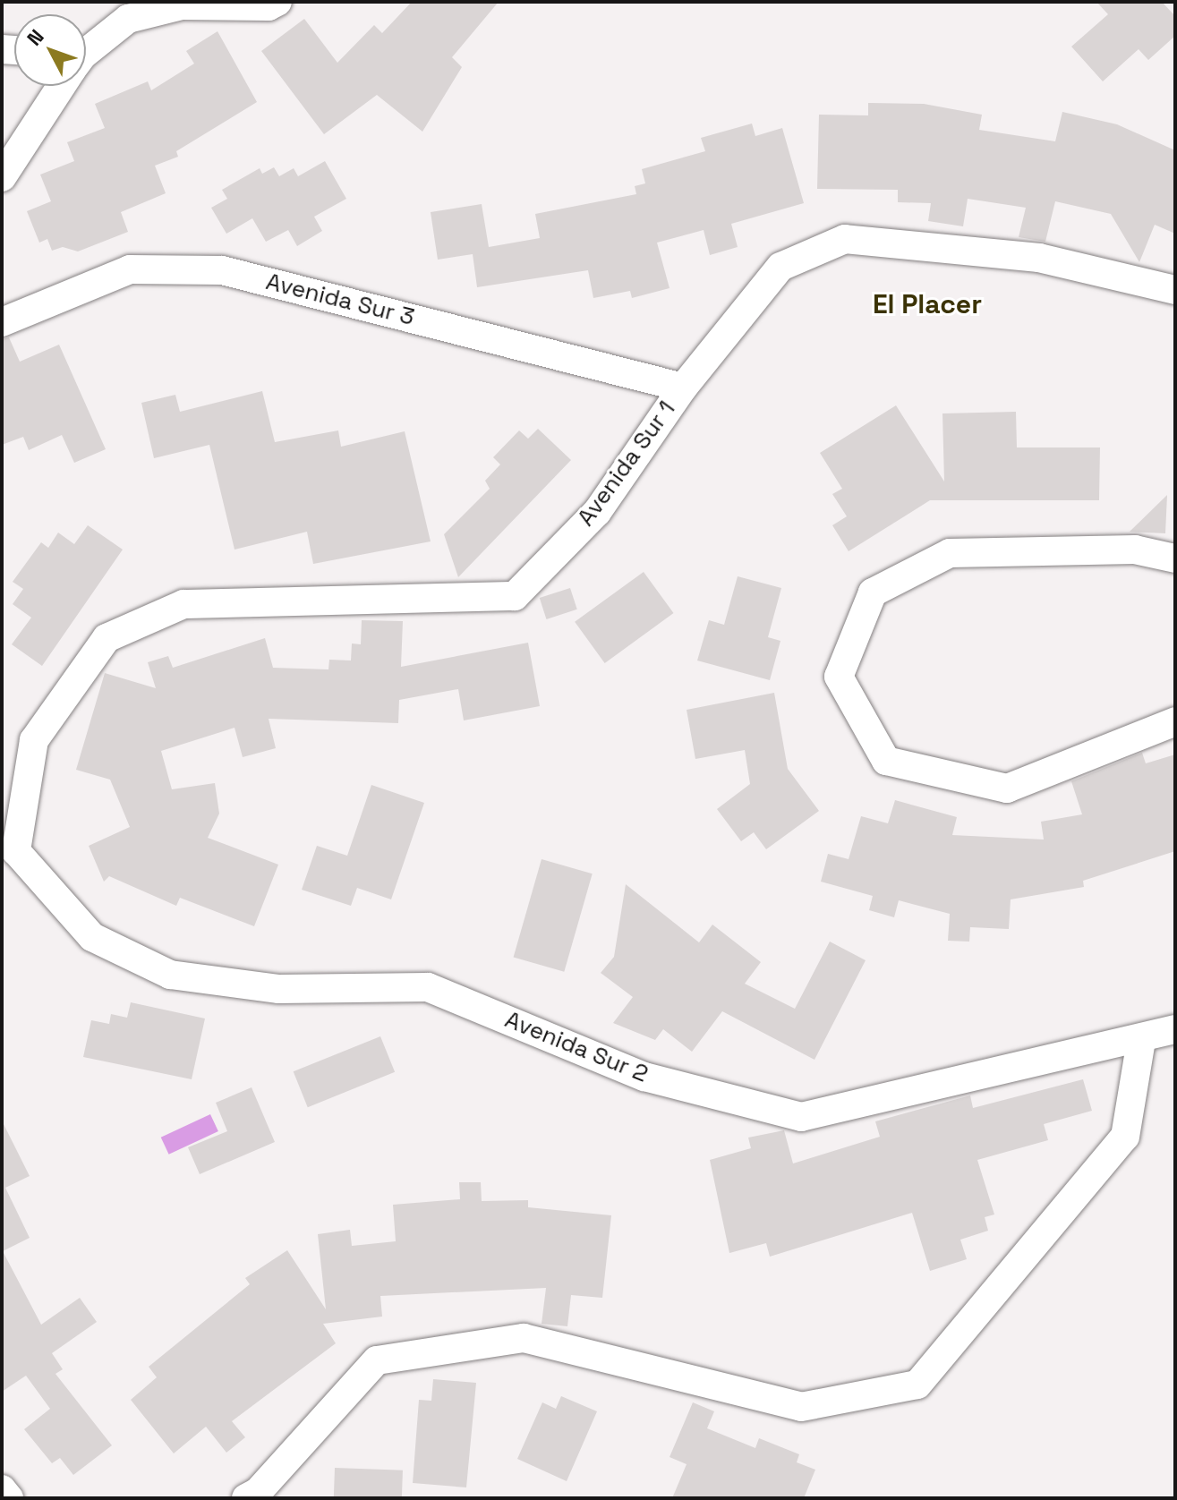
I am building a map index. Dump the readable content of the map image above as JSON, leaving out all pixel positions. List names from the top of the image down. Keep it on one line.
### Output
{"streets":{"street":["Avenida Sur 3","Avenida Sur 1","Avenida Sur 2"]},"crossings":[["Avenida Sur 3","Avenida Sur 1"],["Avenida Sur 1","Avenida Sur 2"]],"districts":["El Placer"],"north":"top left"}
